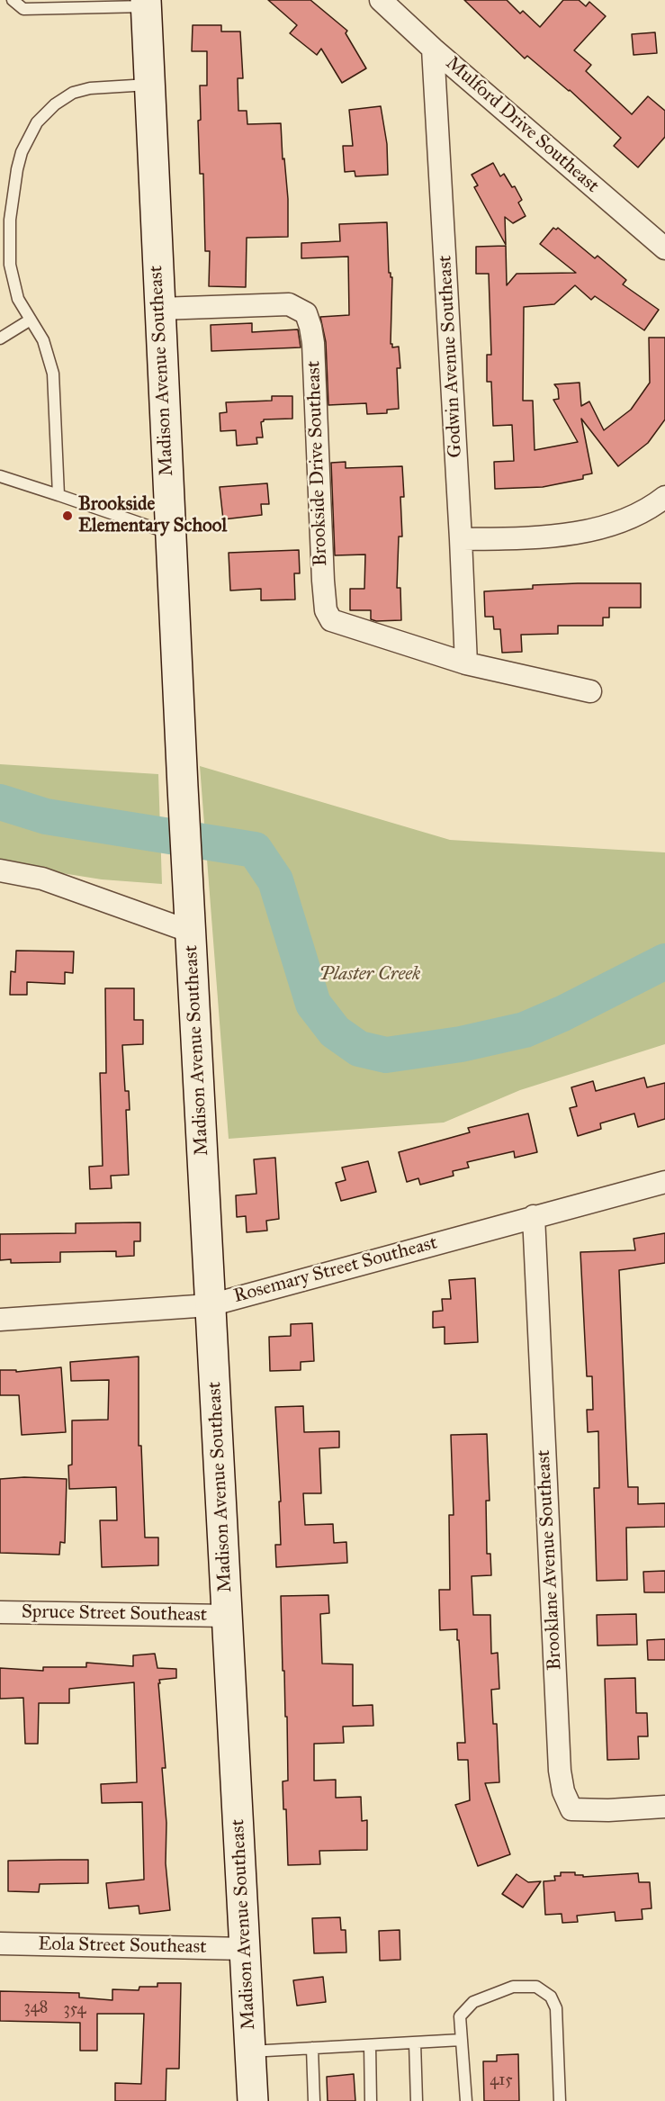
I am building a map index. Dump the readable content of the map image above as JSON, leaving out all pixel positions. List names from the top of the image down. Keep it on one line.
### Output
{"streets":{"street":["Mulford Drive Southeast","Godwin Avenue Southeast","Madison Avenue Southeast","Brookside Drive Southeast","Rosemary Street Southeast","Brooklane Avenue Southeast","Spruce Street Southeast","Eola Street Southeast"]},"crossings":[["Mulford Drive Southeast","Godwin Avenue Southeast"],["Godwin Avenue Southeast","Brookside Drive Southeast"],["Madison Avenue Southeast","Brookside Drive Southeast"],["Madison Avenue Southeast","Rosemary Street Southeast"],["Madison Avenue Southeast","Spruce Street Southeast"],["Madison Avenue Southeast","Eola Street Southeast"],["Rosemary Street Southeast","Brooklane Avenue Southeast"]],"parks":["Plaster Creek"],"places":["Brookside Elementary School"],"house_numbers":["348","354","415"]}
